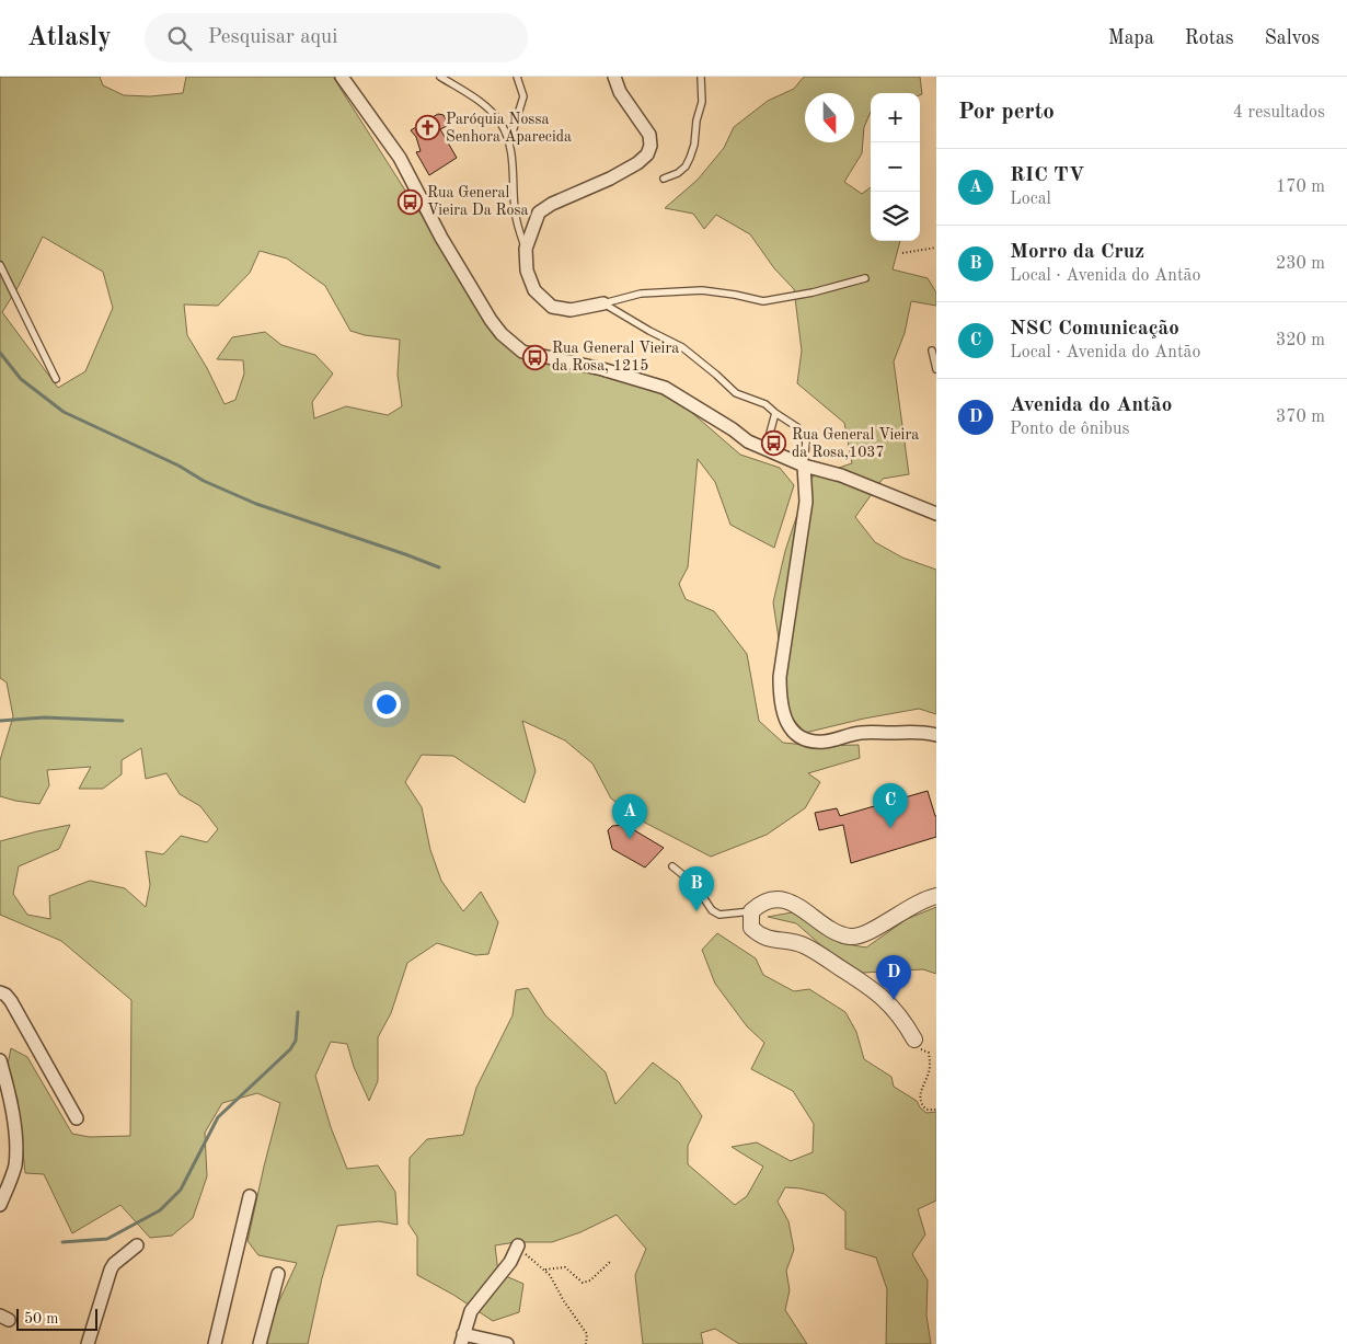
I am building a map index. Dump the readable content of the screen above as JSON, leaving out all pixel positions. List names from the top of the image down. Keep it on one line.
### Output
{"places":{"church":["Paróquia Nossa Senhora Aparecida"],"bus stop":["Rua General Vieira Da Rosa","Rua General Vieira da Rosa, 1215","Rua General Vieira da Rosa,1037"]},"scale_bar":"50 m","north":"bottom","page":{"header":"Atlasly","search":"Pesquisar aqui","nav":["Mapa","Rotas","Salvos"],"heading":["Por perto","4 resultados"],"map_buttons":["+","−"],"list":[{"mark":"A","name":"RIC TV","note":"Local","value":"170 m"},{"mark":"B","name":"Morro da Cruz","note":"Local · Avenida do Antão","value":"230 m"},{"mark":"C","name":"NSC Comunicação","note":"Local · Avenida do Antão","value":"320 m"},{"mark":"D","name":"Avenida do Antão","note":"Ponto de ônibus","value":"370 m"}],"pins":["C","A","B","D"],"scale":"50 m"}}
